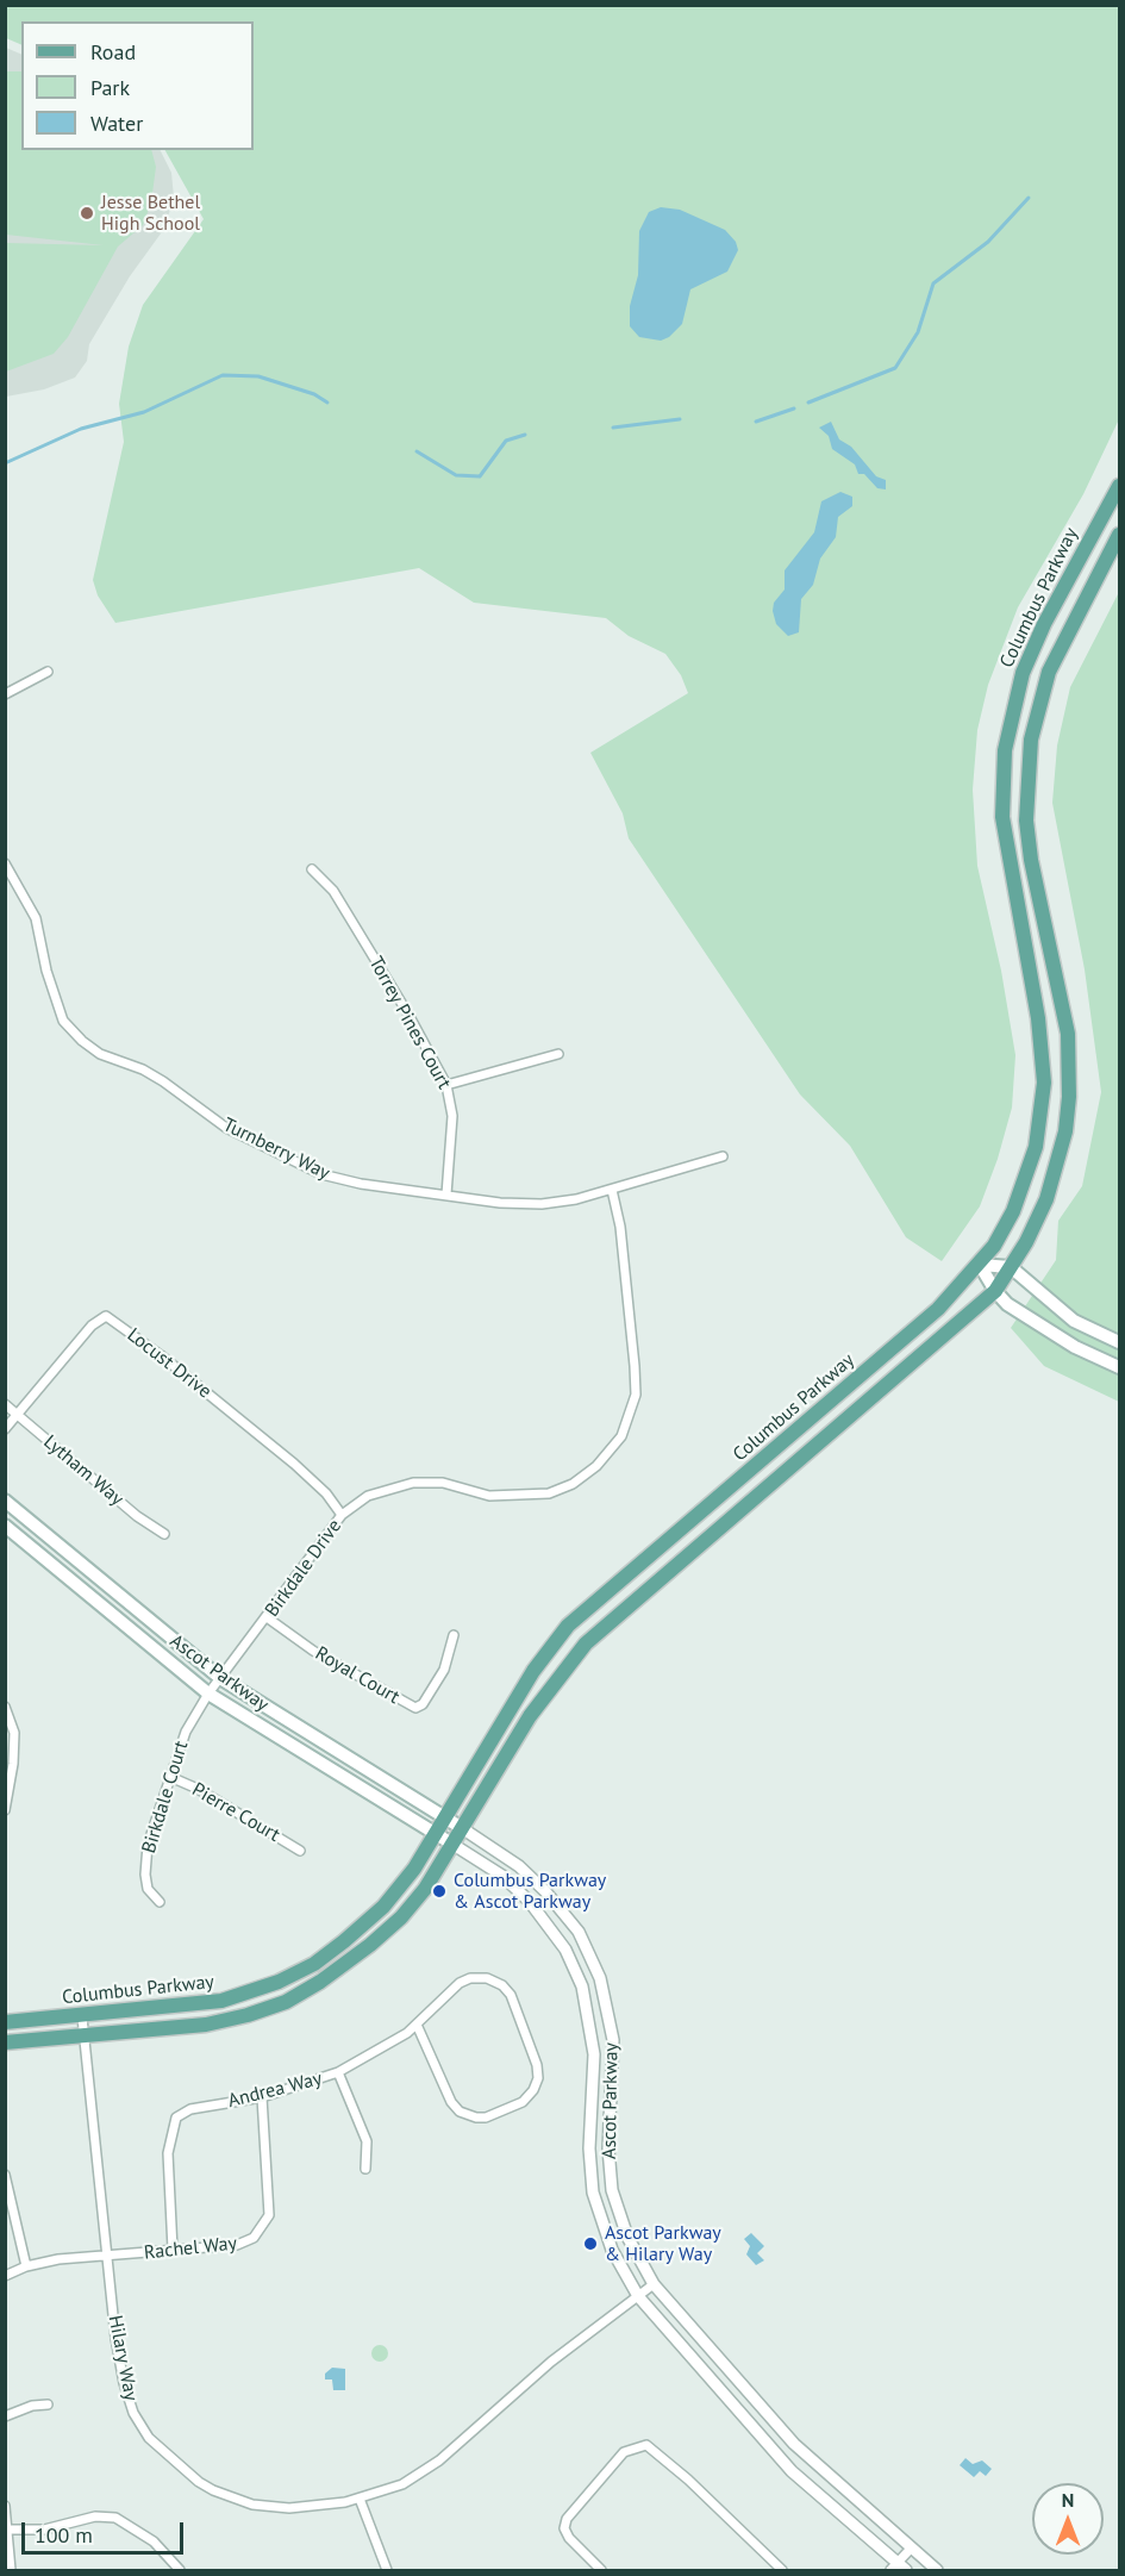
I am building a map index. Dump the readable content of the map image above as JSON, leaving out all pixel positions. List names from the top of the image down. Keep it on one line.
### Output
{"streets":{"main road":["Columbus Parkway","Ascot Parkway"],"street":["Torrey Pines Court","Turnberry Way","Locust Drive","Lytham Way","Birkdale Drive","Royal Court","Birkdale Court","Pierre Court","Andrea Way","Rachel Way","Hilary Way"]},"crossings":[["Columbus Parkway","Ascot Parkway"],["Columbus Parkway","Hilary Way"],["Torrey Pines Court","Turnberry Way"],["Turnberry Way","Birkdale Drive"],["Locust Drive","Lytham Way"],["Locust Drive","Birkdale Drive"],["Birkdale Drive","Ascot Parkway"],["Birkdale Drive","Royal Court"],["Birkdale Drive","Birkdale Court"],["Ascot Parkway","Birkdale Court"],["Ascot Parkway","Hilary Way"],["Birkdale Court","Pierre Court"],["Andrea Way","Rachel Way"],["Rachel Way","Hilary Way"]],"places":["Jesse Bethel High School","Columbus Parkway & Ascot Parkway","Ascot Parkway & Hilary Way"],"legend":["Road","Park","Water"],"scale_bar":"100 m","north":"top"}
